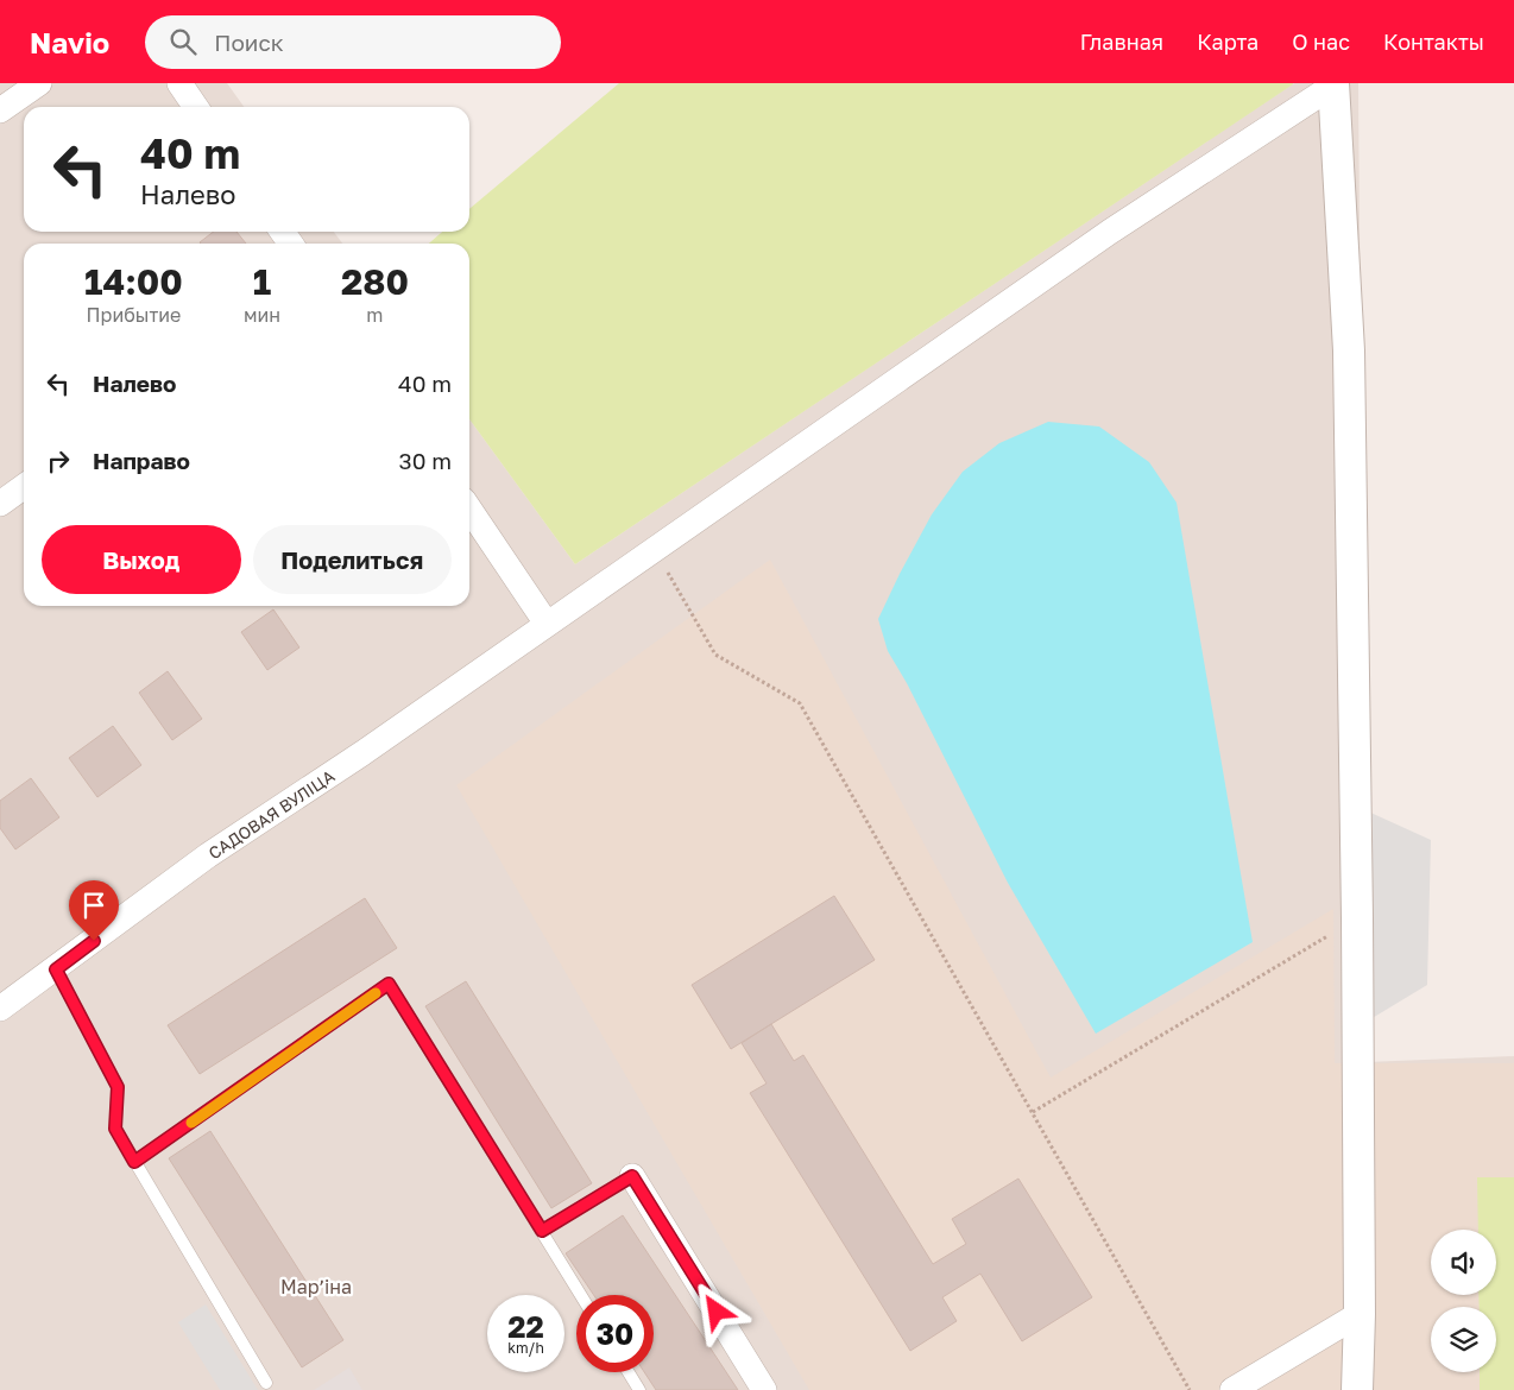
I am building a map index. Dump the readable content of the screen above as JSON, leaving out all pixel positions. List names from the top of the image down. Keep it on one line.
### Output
{"streets":{"street":["САДОВАЯ ВУЛІЦА"]},"districts":["Марʼіна"],"page":{"header":"Navio","search":"Поиск","nav":["Главная","Карта","О нас","Контакты"],"turn":["40 m","Налево"],"eta":["14:00","Прибытие","1","мин","280","m"],"list":[{"name":"Налево","value":"40 m"},{"name":"Направо","value":"30 m"}],"buttons":["Выход","Поделиться"],"speed":"22 km/h","limit":"30"}}
